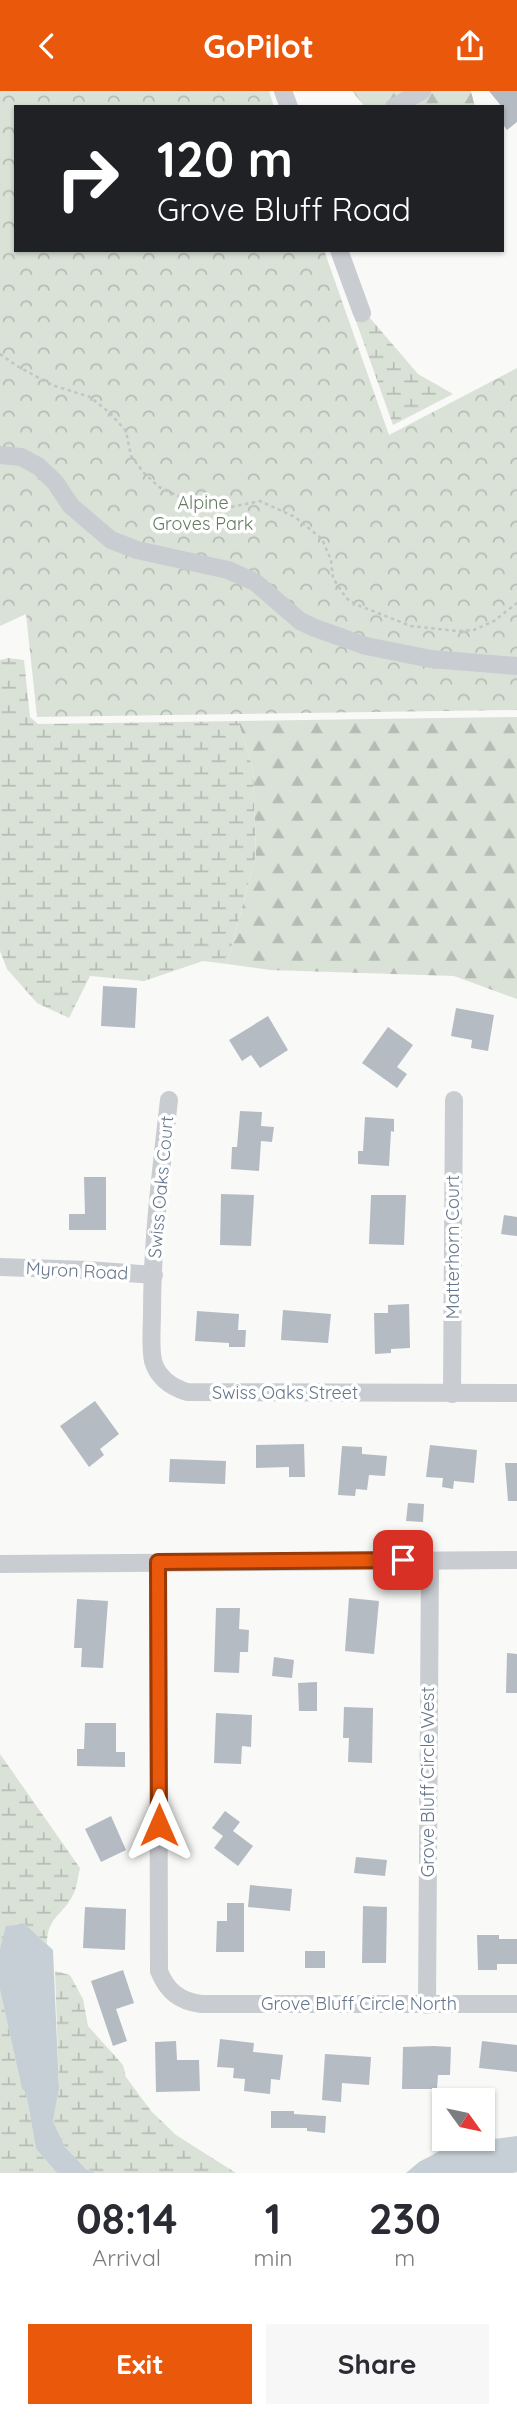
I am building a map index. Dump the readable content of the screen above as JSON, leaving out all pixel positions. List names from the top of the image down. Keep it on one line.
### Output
{"streets":{"street":["Swiss Oaks Court","Matterhorn Court","Myron Road","Swiss Oaks Street","Grove Bluff Circle West","Grove Bluff Circle North"]},"crossings":[["Swiss Oaks Court","Myron Road"],["Swiss Oaks Court","Swiss Oaks Street"],["Matterhorn Court","Swiss Oaks Street"],["Myron Road","Swiss Oaks Street"],["Grove Bluff Circle West","Grove Bluff Circle North"]],"parks":["Alpine Groves Park"],"north":"bottom right","page":{"header":"GoPilot","turn":["120 m","Grove Bluff Road"],"eta":["08:14","Arrival","1","min","230","m"],"buttons":["Exit","Share"]}}
